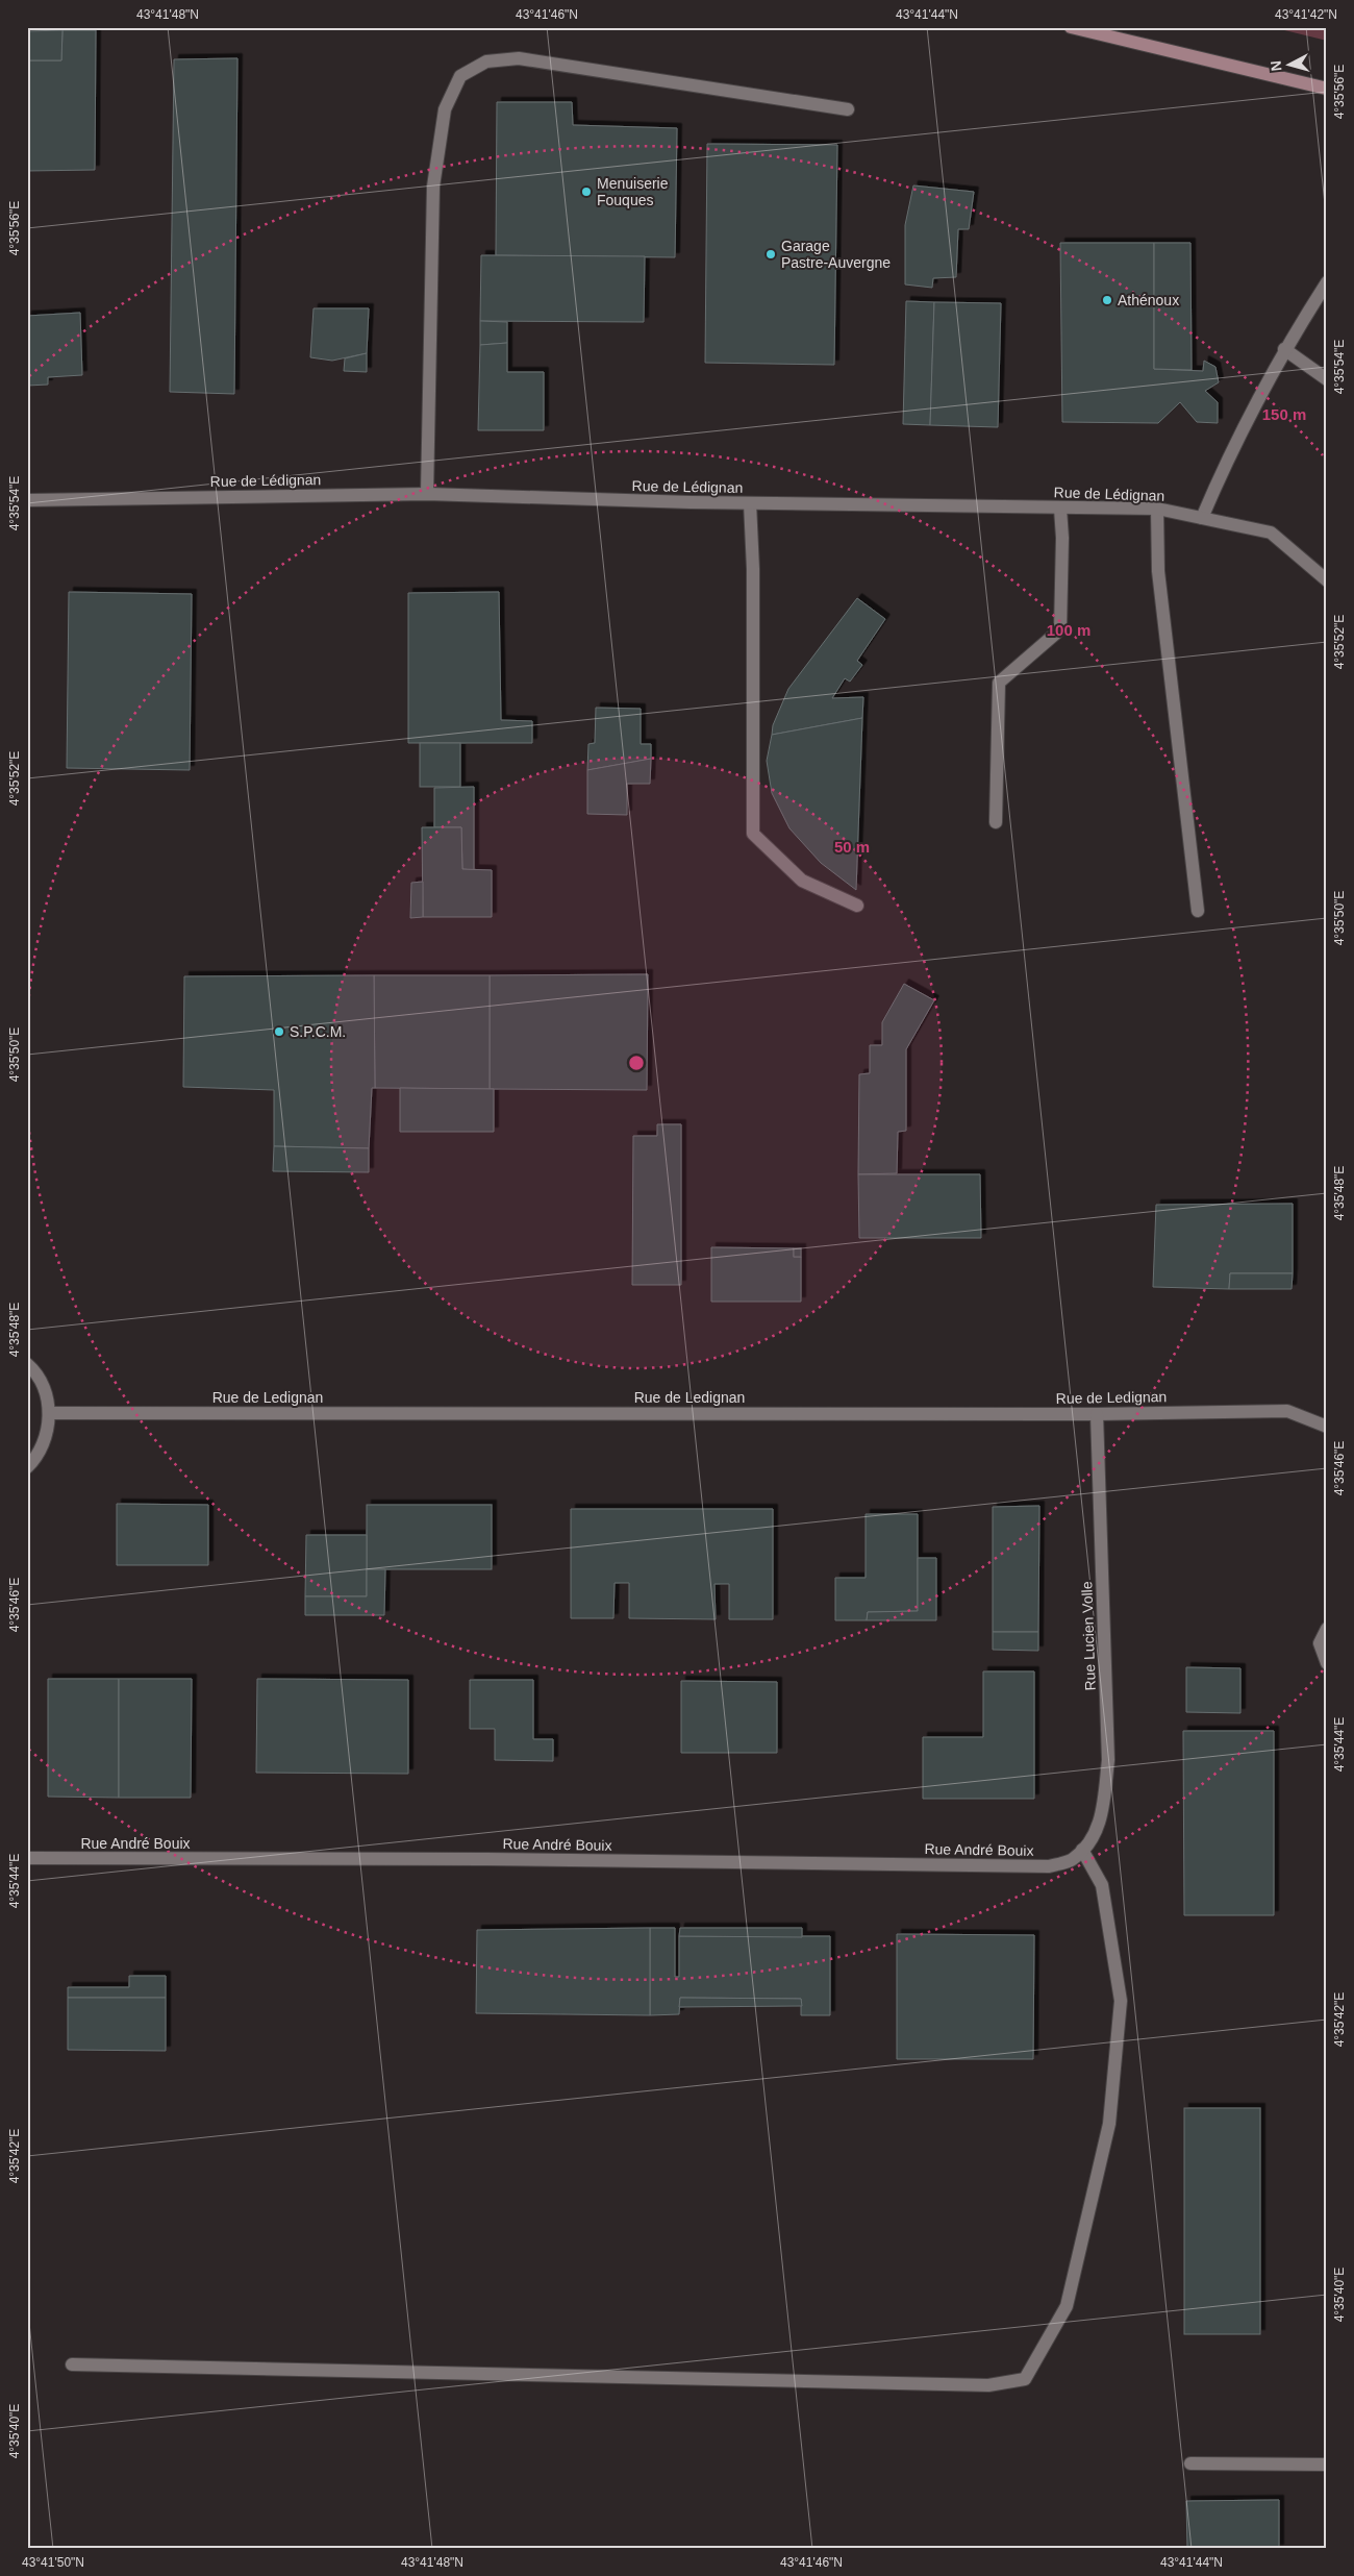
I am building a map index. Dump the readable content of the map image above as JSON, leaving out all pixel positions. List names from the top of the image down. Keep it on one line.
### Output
{"streets":{"street":["Rue de Lédignan","Rue de Ledignan","Rue Lucien Volle","Rue André Bouix"]},"crossings":[["Rue de Ledignan","Rue Lucien Volle"],["Rue Lucien Volle","Rue André Bouix"]],"places":["Menuiserie Fouques","Garage Pastre-Auvergne","Athénoux","S.P.C.M."],"north":"left","coordinates":["43°41'48\"N","43°41'46\"N","43°41'44\"N","43°41'42\"N","4°35'56\"E","4°35'54\"E","4°35'52\"E","4°35'50\"E","4°35'48\"E","4°35'46\"E","4°35'44\"E","4°35'42\"E","4°35'40\"E","43°41'50\"N"],"rings":["150 m","100 m","50 m"]}
